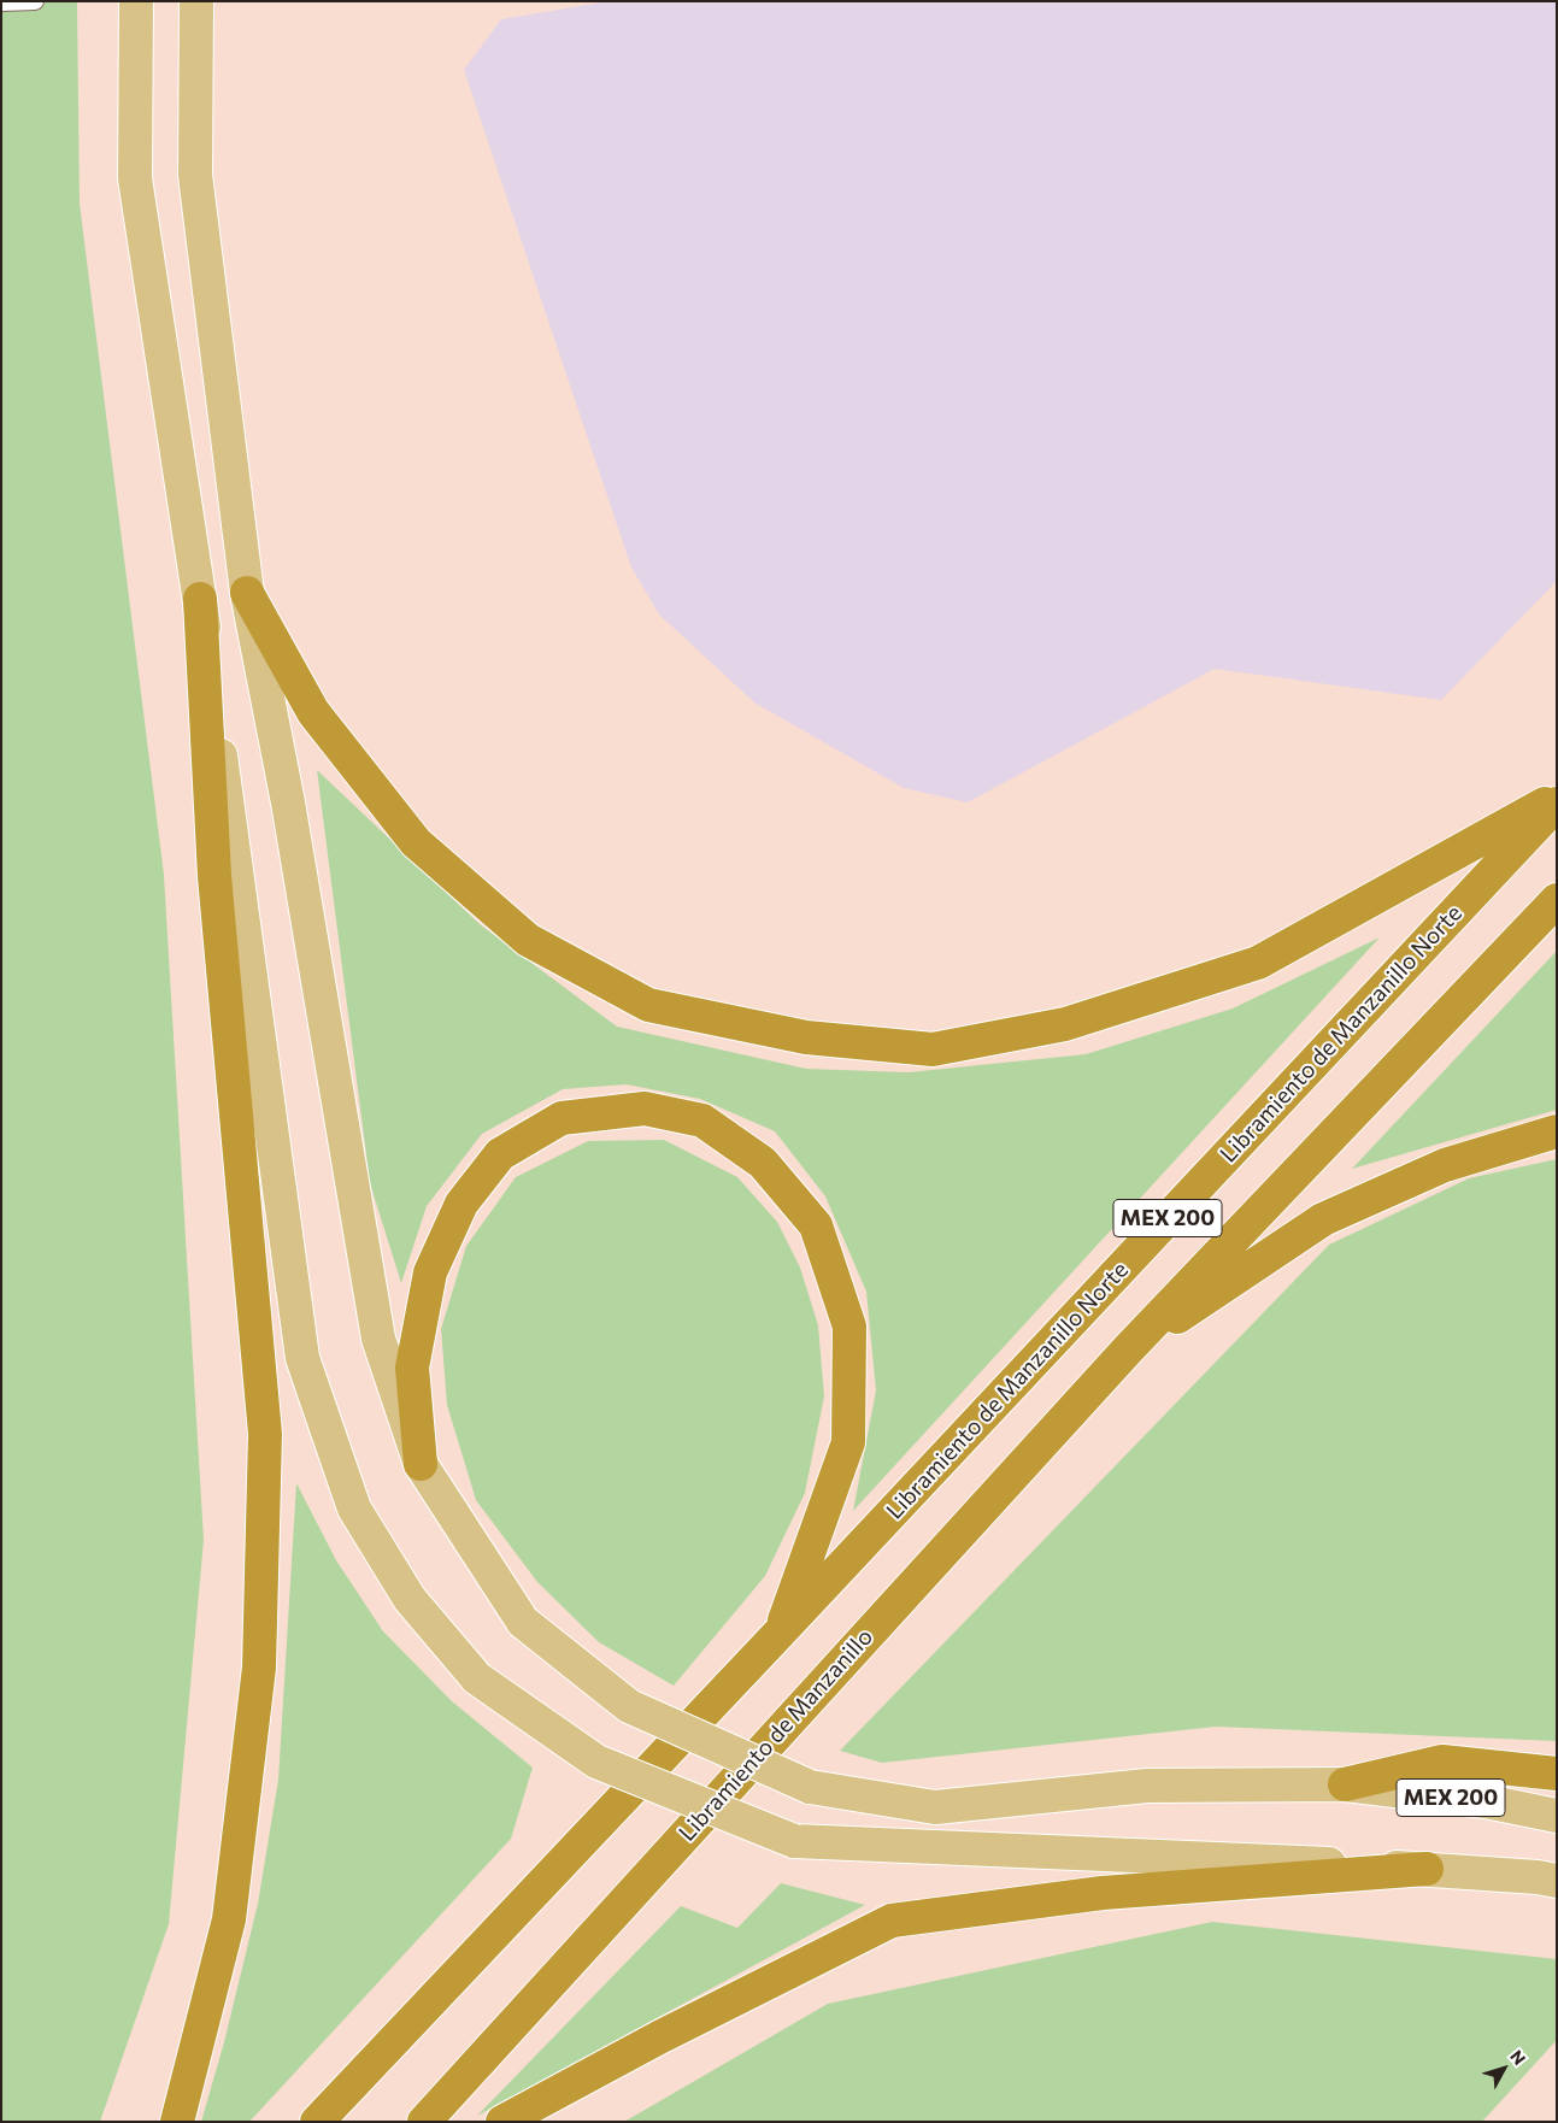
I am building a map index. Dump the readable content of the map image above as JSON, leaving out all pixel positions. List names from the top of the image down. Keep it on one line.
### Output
{"streets":{"highway":["Libramiento de Manzanillo Norte","MEX 200","Libramiento de Manzanillo"]},"crossings":[["MEX 200","Libramiento de Manzanillo"]],"north":"top right"}
